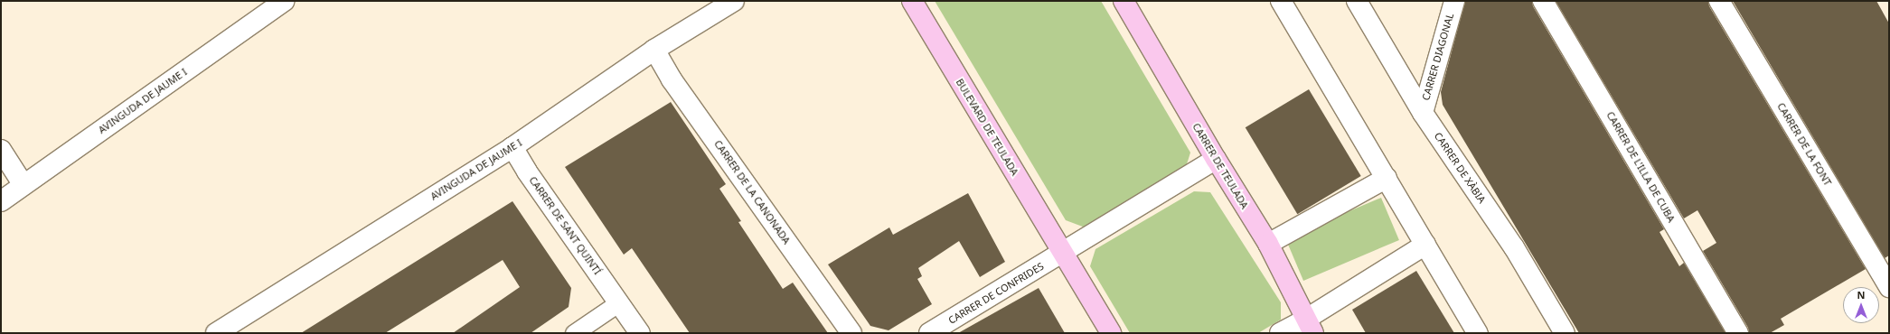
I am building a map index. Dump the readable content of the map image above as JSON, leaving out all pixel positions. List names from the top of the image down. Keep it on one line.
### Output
{"streets":{"main road":["BULEVARD DE TEULADA","CARRER DE TEULADA"],"street":["CARRER DIAGONAL","AVINGUDA DE JAUME I","CARRER DE LA FONT","CARRER DE L'ILLA DE CUBA","CARRER DE XÀBIA","CARRER DE LA CANONADA","CARRER DE SANT QUINTÍ","CARRER DE CONFRIDES"]},"crossings":[["CARRER DIAGONAL","CARRER DE XÀBIA"],["AVINGUDA DE JAUME I","CARRER DE LA CANONADA"],["AVINGUDA DE JAUME I","CARRER DE SANT QUINTÍ"],["BULEVARD DE TEULADA","CARRER DE CONFRIDES"]],"north":"top"}
